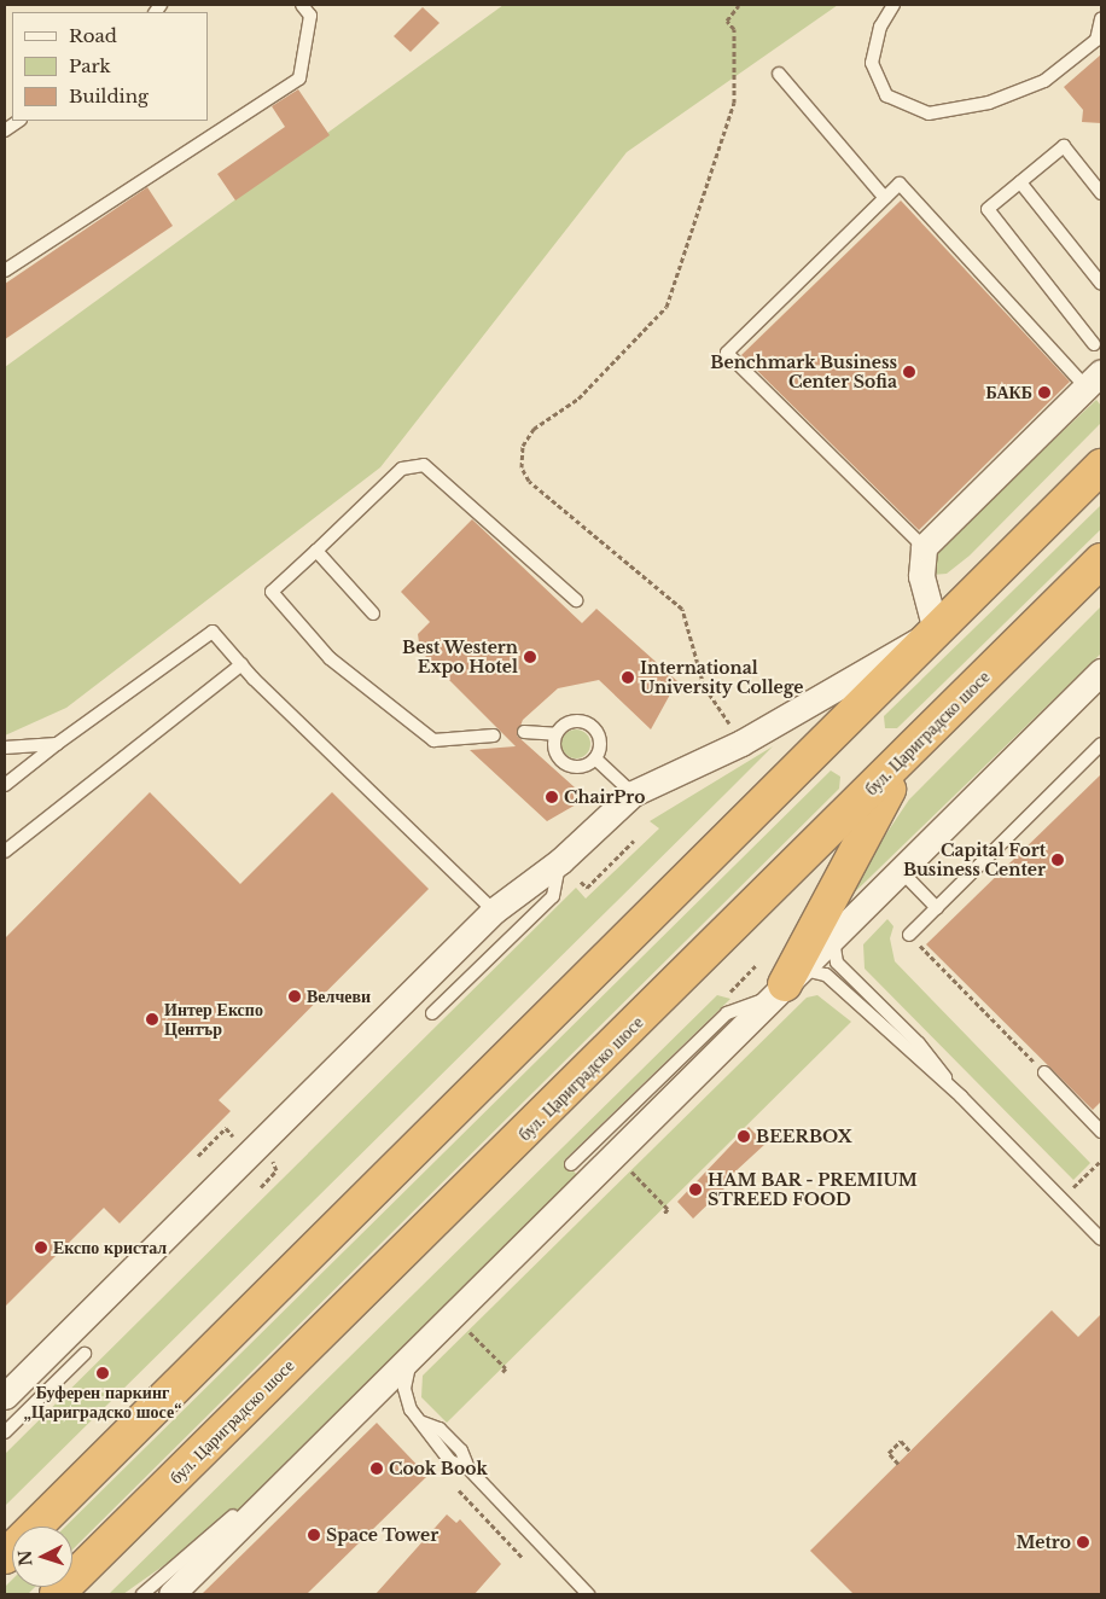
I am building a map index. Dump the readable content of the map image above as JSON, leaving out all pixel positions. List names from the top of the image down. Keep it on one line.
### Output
{"streets":{"highway":["бул. Цариградско шосе"]},"places":["Benchmark Business Center Sofia","БАКБ","Best Western Expo Hotel","International University College","ChairPro","Capital Fort Business Center","Велчеви","Интер Експо Център","BEERBOX","HAM BAR - PREMIUM STREED FOOD","Експо кристал","Буферен паркинг „Цариградско шосе“","Cook Book","Space Tower","Metro"],"legend":["Road","Park","Building"],"north":"left"}
